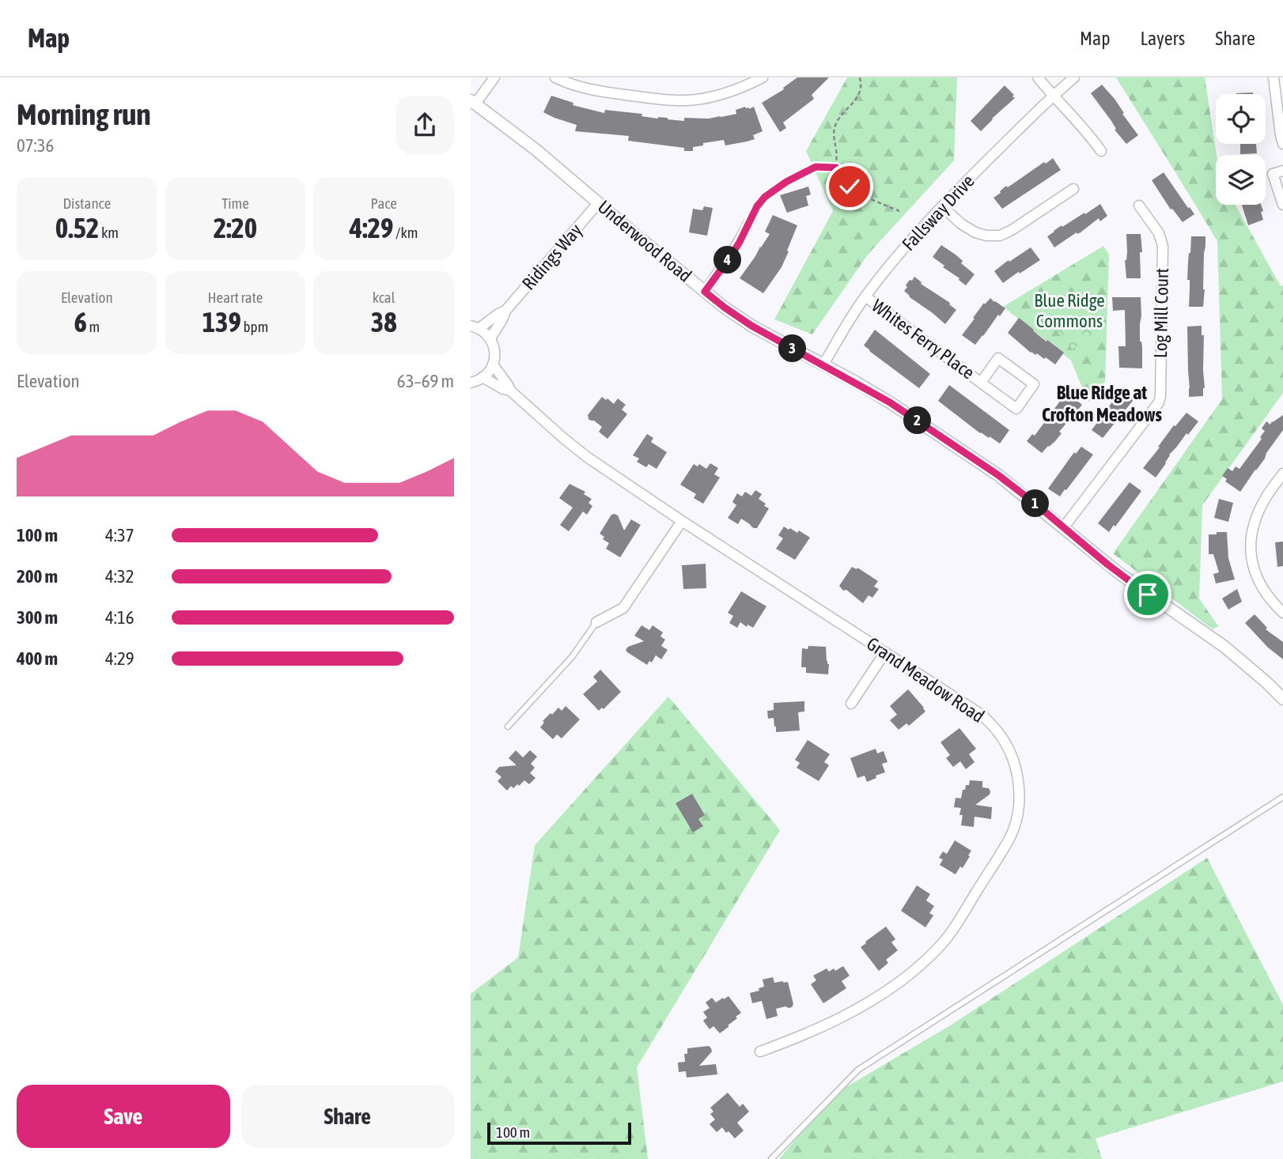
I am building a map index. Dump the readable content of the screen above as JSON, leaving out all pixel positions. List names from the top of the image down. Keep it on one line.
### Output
{"streets":{"street":["Fallsway Drive","Underwood Road","Ridings Way","Log Mill Court","Whites Ferry Place","Grand Meadow Road"]},"crossings":[["Fallsway Drive","Underwood Road"],["Fallsway Drive","Whites Ferry Place"],["Underwood Road","Ridings Way"],["Underwood Road","Log Mill Court"]],"districts":["Blue Ridge at Crofton Meadows"],"parks":["Blue Ridge Commons"],"scale_bar":"100 m","page":{"header":"Map","nav":["Map","Layers","Share"],"heading":["Morning run","07:36"],"stats":[["Distance","0.52 km"],["Time","2:20"],["Pace","4:29 /km"],["Elevation","6 m"],["Heart rate","139 bpm"],["kcal","38"]],"pins":["4","3","2","1"],"chart":["Elevation","63–69 m"],"list":[{"name":"100 m","note":"4:37"},{"name":"200 m","note":"4:32"},{"name":"300 m","note":"4:16"},{"name":"400 m","note":"4:29"}],"buttons":["Save","Share"],"scale":"100 m"}}
